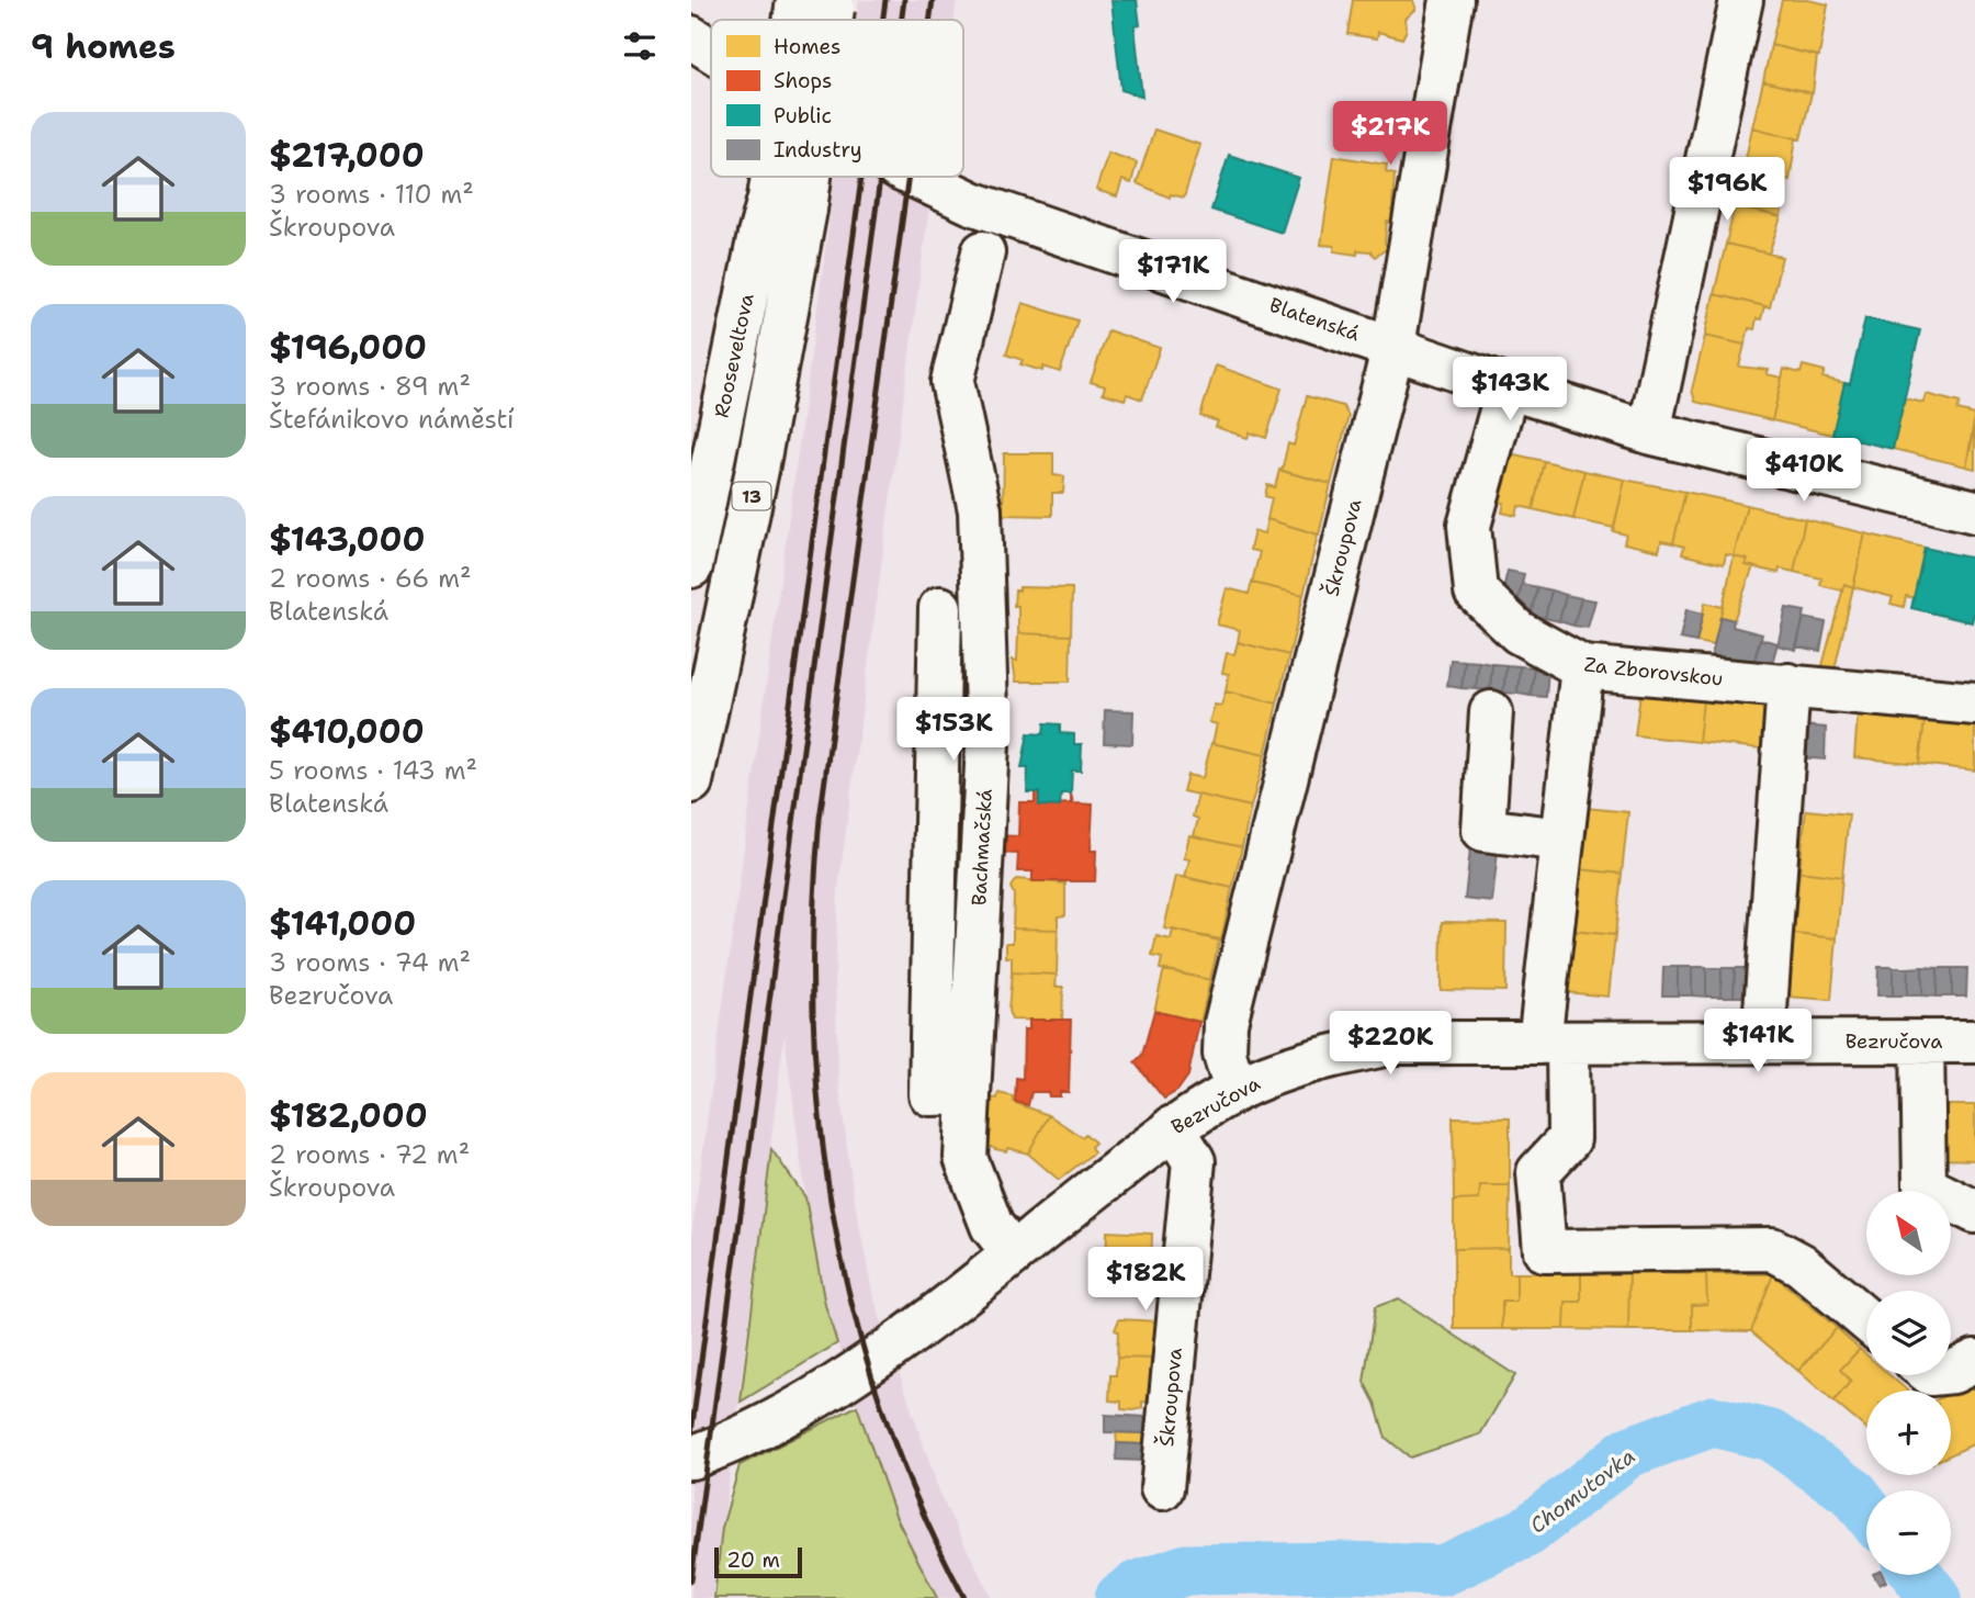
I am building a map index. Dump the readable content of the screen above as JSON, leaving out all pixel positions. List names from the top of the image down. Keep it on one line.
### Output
{"streets":{"main road":["Blatenská","Rooseveltova","13","Škroupova","Za Zborovskou","Bachmačská","Bezručova"]},"crossings":[["Blatenská","Škroupova"],["Blatenská","Za Zborovskou"],["Rooseveltova","13"],["Škroupova","Bezručova"],["Bachmačská","Bezručova"]],"water":["Chomutovka"],"legend":["Homes","Shops","Public","Industry"],"scale_bar":"20 m","north":"top left","page":{"heading":"9 homes","list":[{"name":"$217,000","note":"3 rooms · 110 m² · Škroupova"},{"name":"$196,000","note":"3 rooms · 89 m² · Štefánikovo náměstí"},{"name":"$143,000","note":"2 rooms · 66 m² · Blatenská"},{"name":"$410,000","note":"5 rooms · 143 m² · Blatenská"},{"name":"$141,000","note":"3 rooms · 74 m² · Bezručova"},{"name":"$182,000","note":"2 rooms · 72 m² · Škroupova"}],"price":["$217K","$196K","$171K","$143K","$410K","$153K","$141K","$220K","$182K"],"map_buttons":["+","−"],"scale":"20 m"}}
